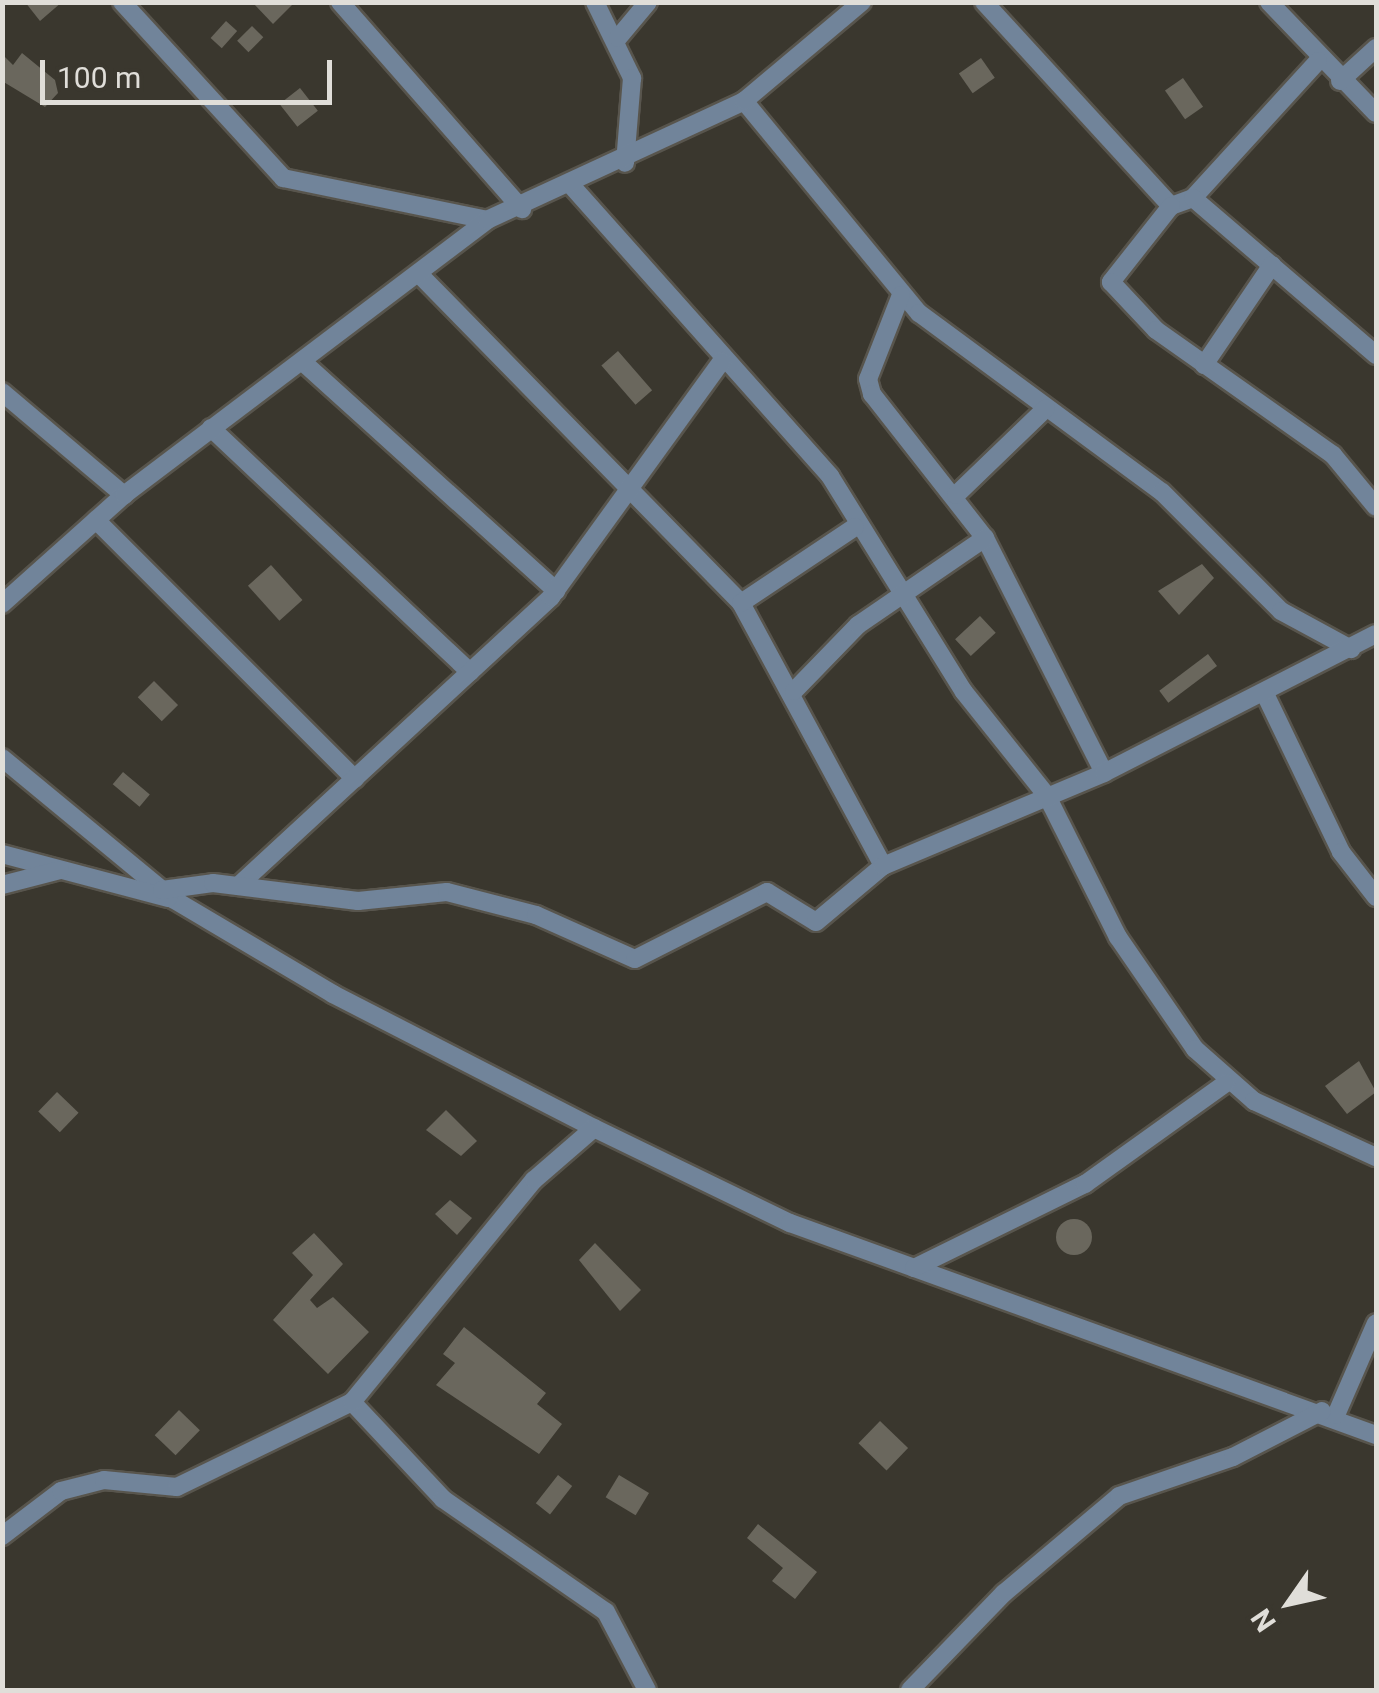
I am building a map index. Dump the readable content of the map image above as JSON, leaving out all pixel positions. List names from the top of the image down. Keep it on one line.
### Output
{"scale_bar":"100 m","north":"bottom left"}
